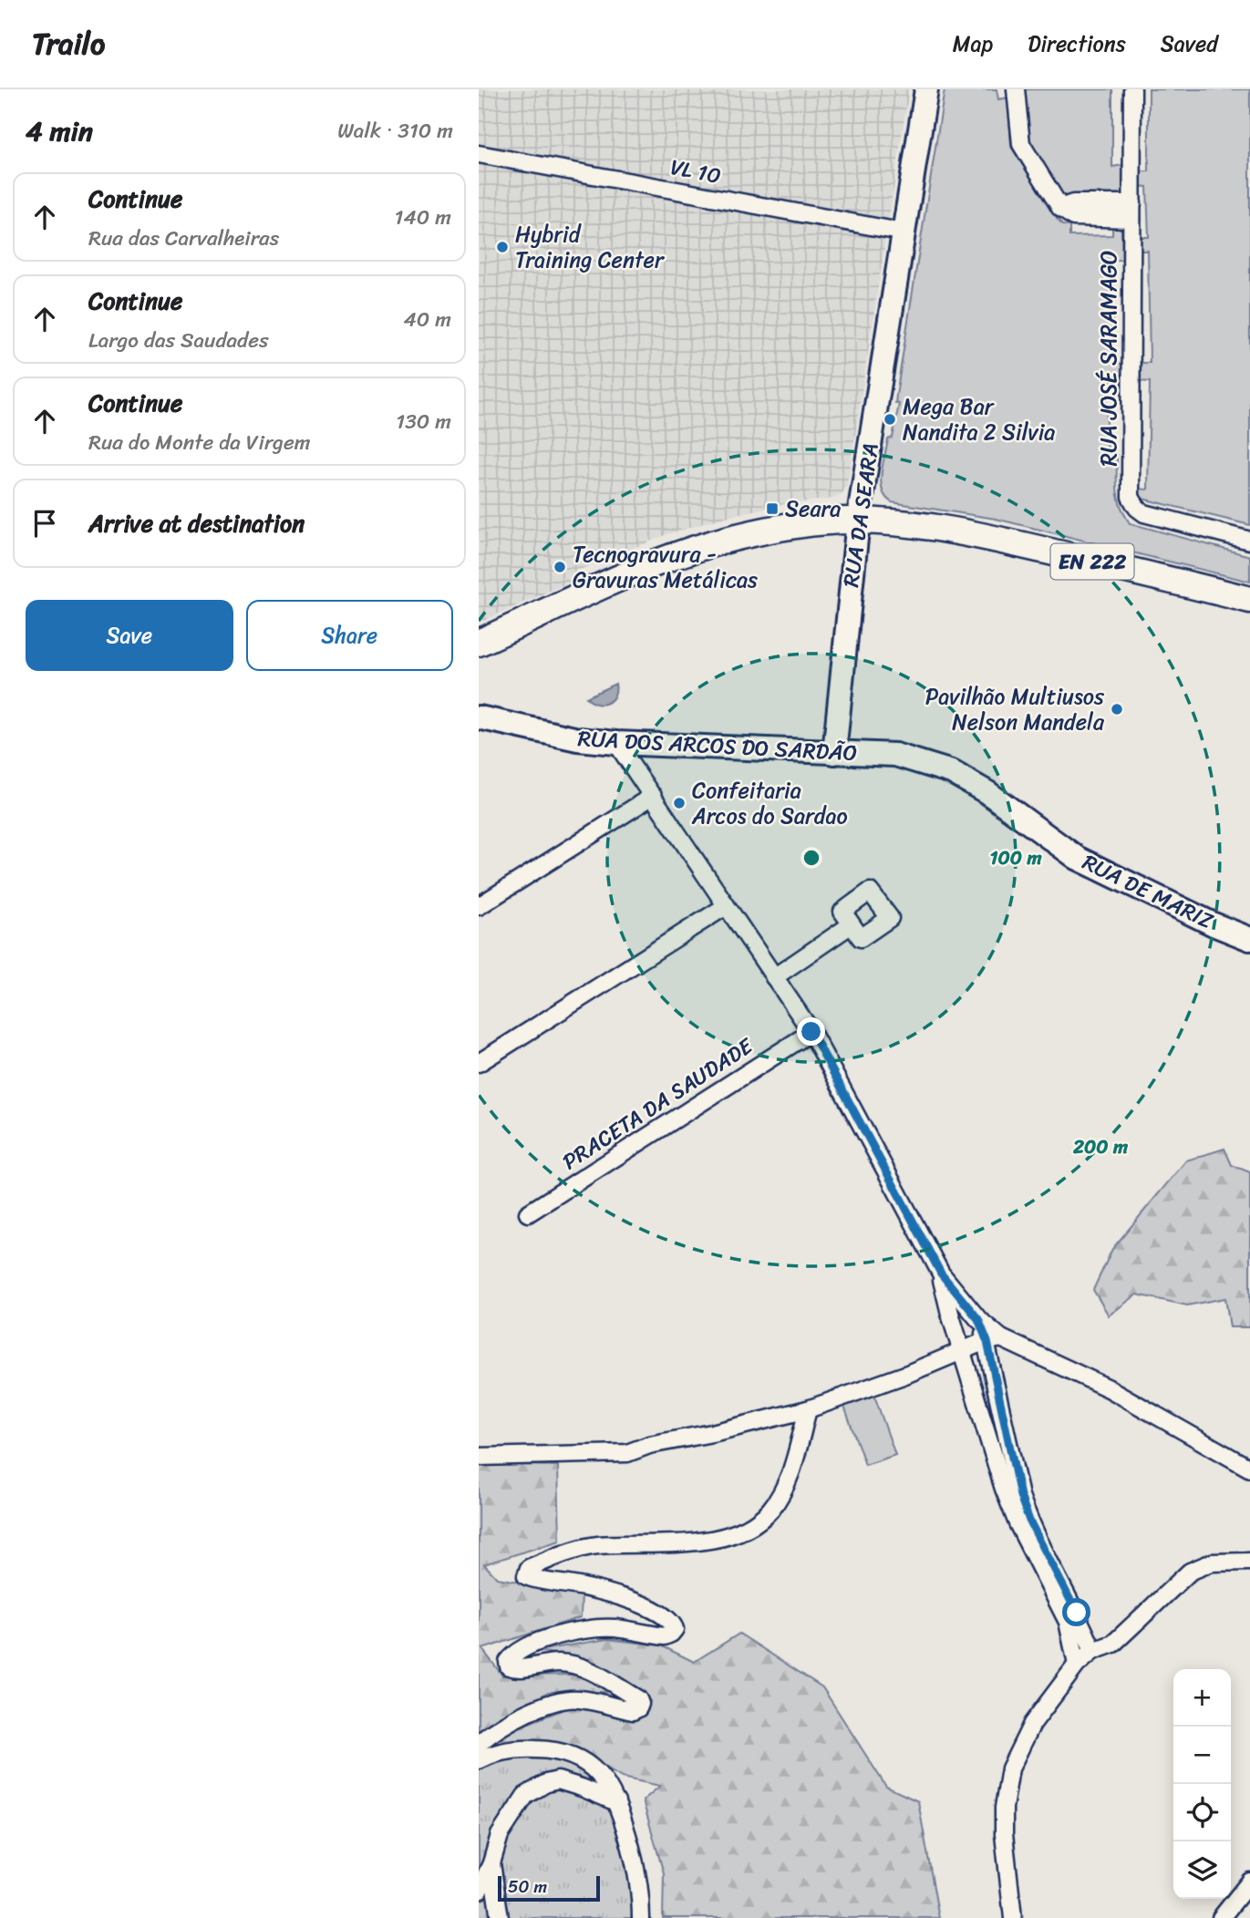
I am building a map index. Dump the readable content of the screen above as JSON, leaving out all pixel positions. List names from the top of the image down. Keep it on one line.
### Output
{"streets":{"main road":["RUA DA SEARA","EN 222","RUA DOS ARCOS DO SARDÃO","RUA DE MARIZ"],"street":["VL 10","RUA JOSÉ SARAMAGO","PRACETA DA SAUDADE"]},"crossings":[["VL 10","RUA DA SEARA"],["RUA DA SEARA","EN 222"],["RUA DA SEARA","RUA DOS ARCOS DO SARDÃO"],["RUA DOS ARCOS DO SARDÃO","RUA DE MARIZ"]],"places":{"other":["Hybrid Training Center","Mega Bar Nandita 2 Silvia","Tecnogravura - Gravuras Metálicas","Pavilhão Multiusos Nelson Mandela","Confeitaria Arcos do Sardao"],"transit":["Seara"]},"scale_bar":"50 m","page":{"header":"Trailo","nav":["Map","Directions","Saved"],"heading":["4 min","Walk · 310 m"],"list":[["Continue","Rua das Carvalheiras","140 m"],["Continue","Largo das Saudades","40 m"],["Continue","Rua do Monte da Virgem","130 m"],"Arrive at destination"],"buttons":["Save","Share"],"map_buttons":["+","−"],"scale":"50 m"},"rings":["100 m","200 m"]}
